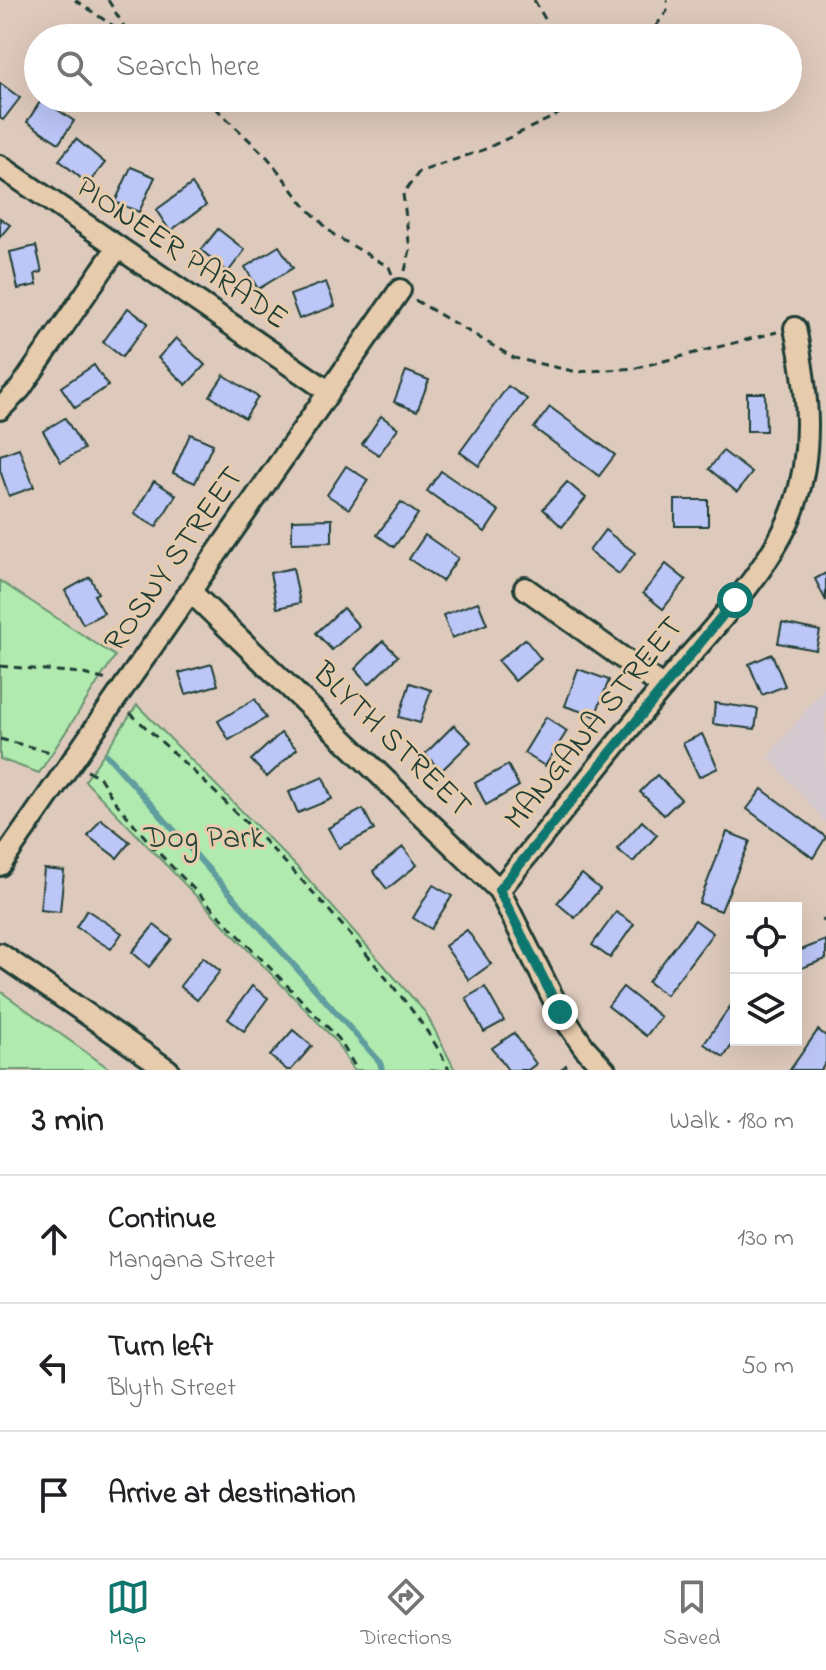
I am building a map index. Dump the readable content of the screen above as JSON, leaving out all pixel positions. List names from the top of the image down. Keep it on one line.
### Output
{"streets":{"street":["PIONEER PARADE","ROSNY STREET","MANGANA STREET","BLYTH STREET"]},"crossings":[["PIONEER PARADE","ROSNY STREET"],["ROSNY STREET","BLYTH STREET"],["MANGANA STREET","BLYTH STREET"]],"parks":["Dog Park"],"page":{"search":"Search here","heading":["3 min","Walk · 180 m"],"list":[["Continue","Mangana Street","130 m"],["Turn left","Blyth Street","50 m"],"Arrive at destination"],"nav":["Map","Directions","Saved"]}}
